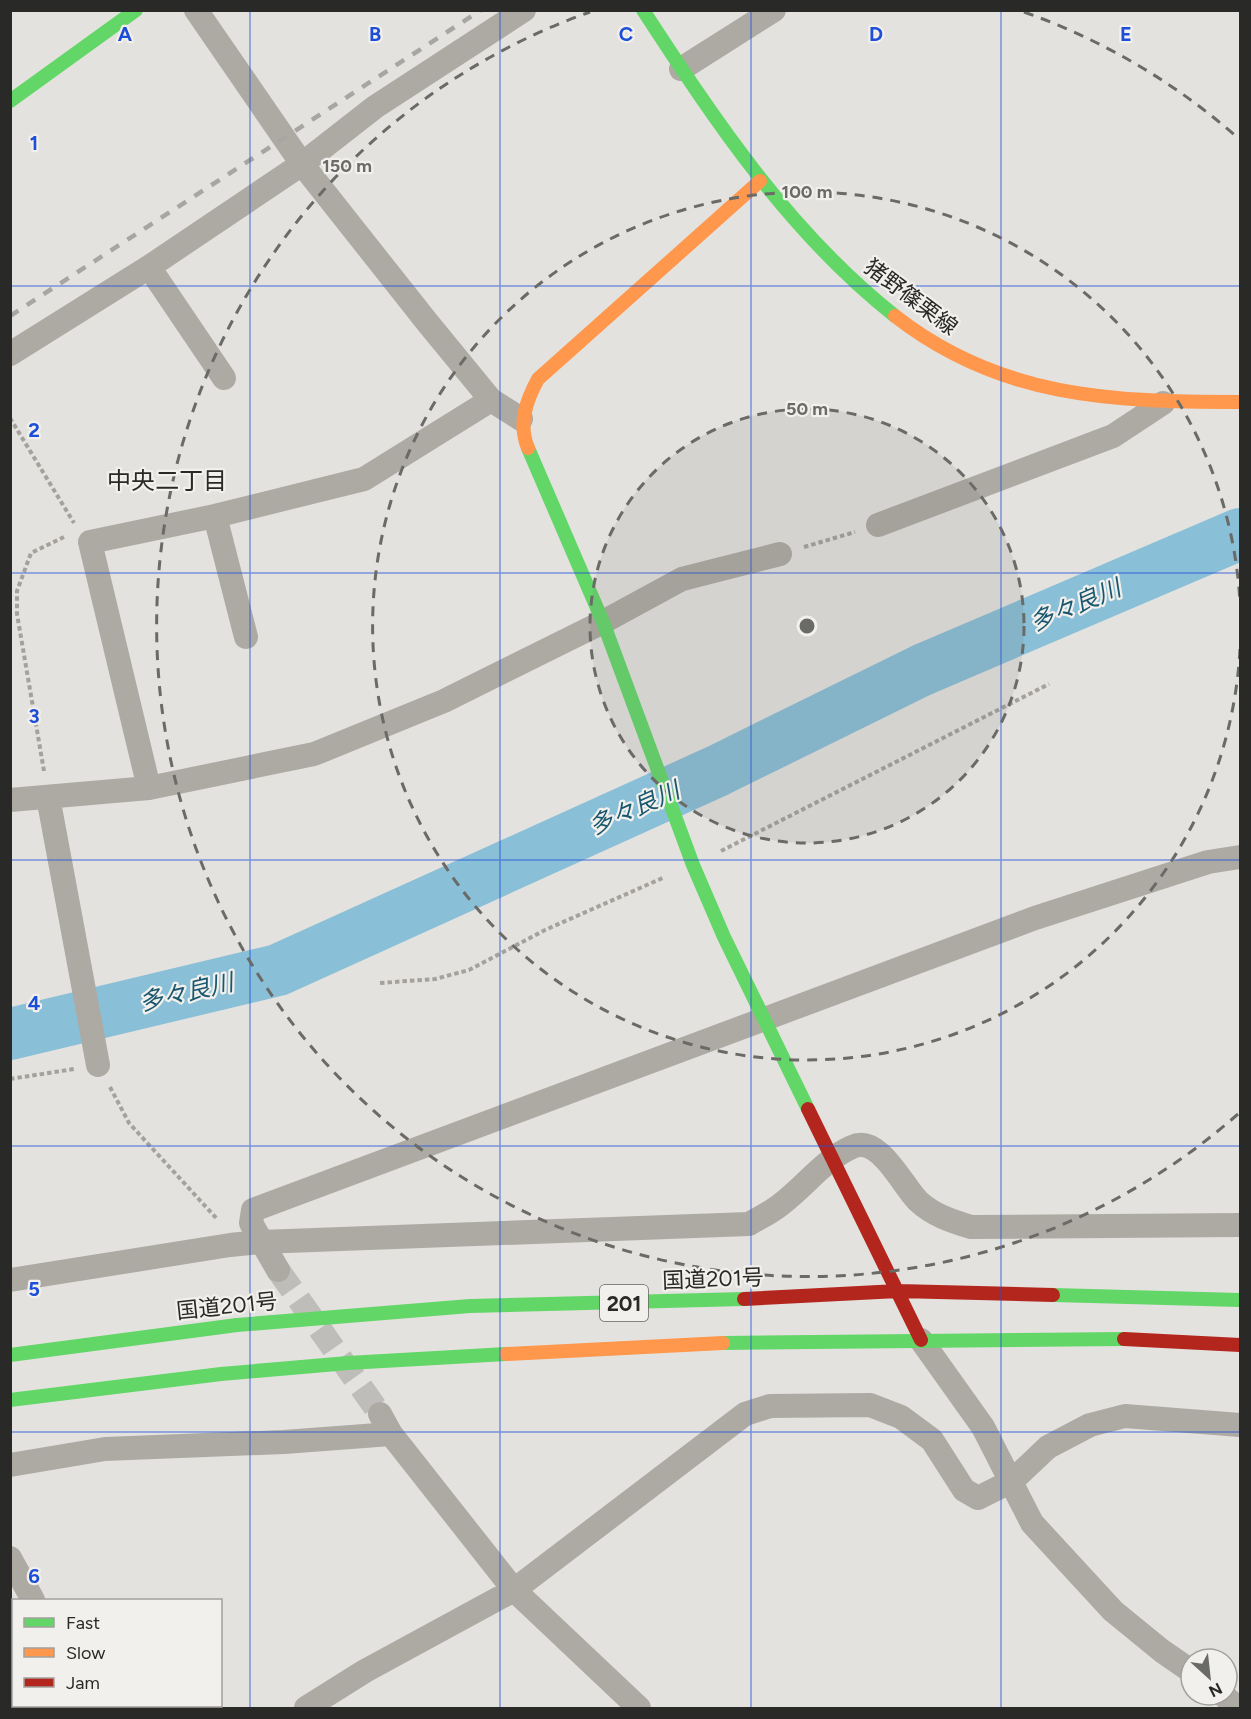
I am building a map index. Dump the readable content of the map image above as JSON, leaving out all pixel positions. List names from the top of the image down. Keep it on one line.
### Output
{"streets":{"main road":["猪野篠栗線","国道201号","201"]},"districts":["中央二丁目"],"water":["多々良川"],"legend":["Fast","Slow","Jam"],"north":"bottom right","grid":{"columns":["A","B","C","D","E"],"rows":["1","2","3","4","5","6"]},"rings":["150 m","100 m","50 m"]}
